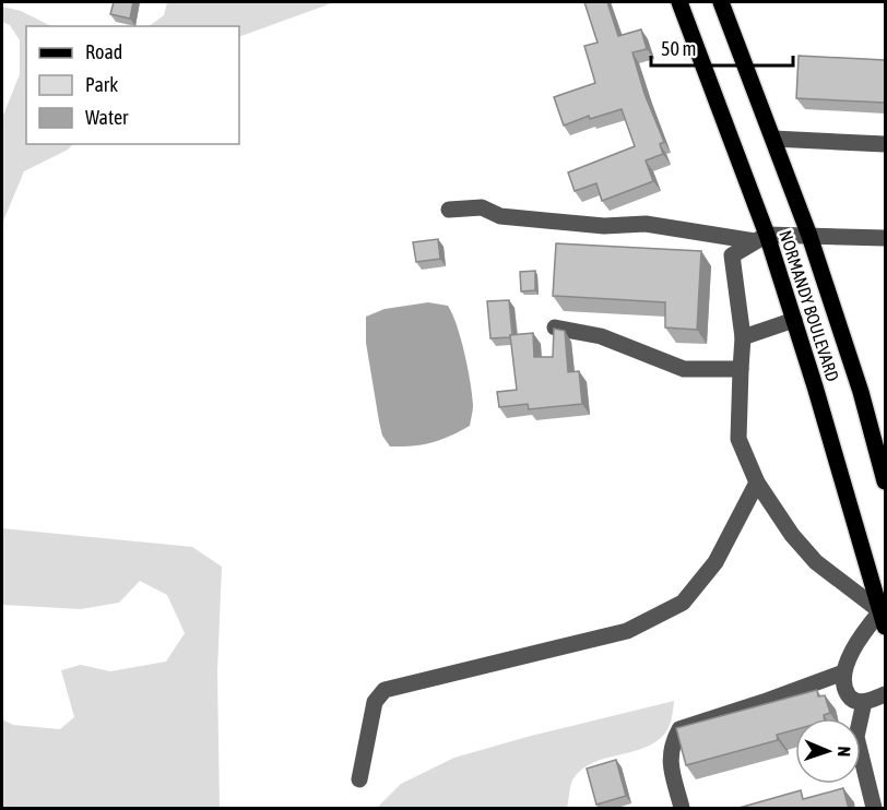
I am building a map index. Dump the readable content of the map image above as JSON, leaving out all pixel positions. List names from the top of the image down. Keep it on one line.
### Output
{"streets":{"main road":["NORMANDY BOULEVARD"]},"legend":["Road","Park","Water"],"scale_bar":"50 m","north":"right"}
